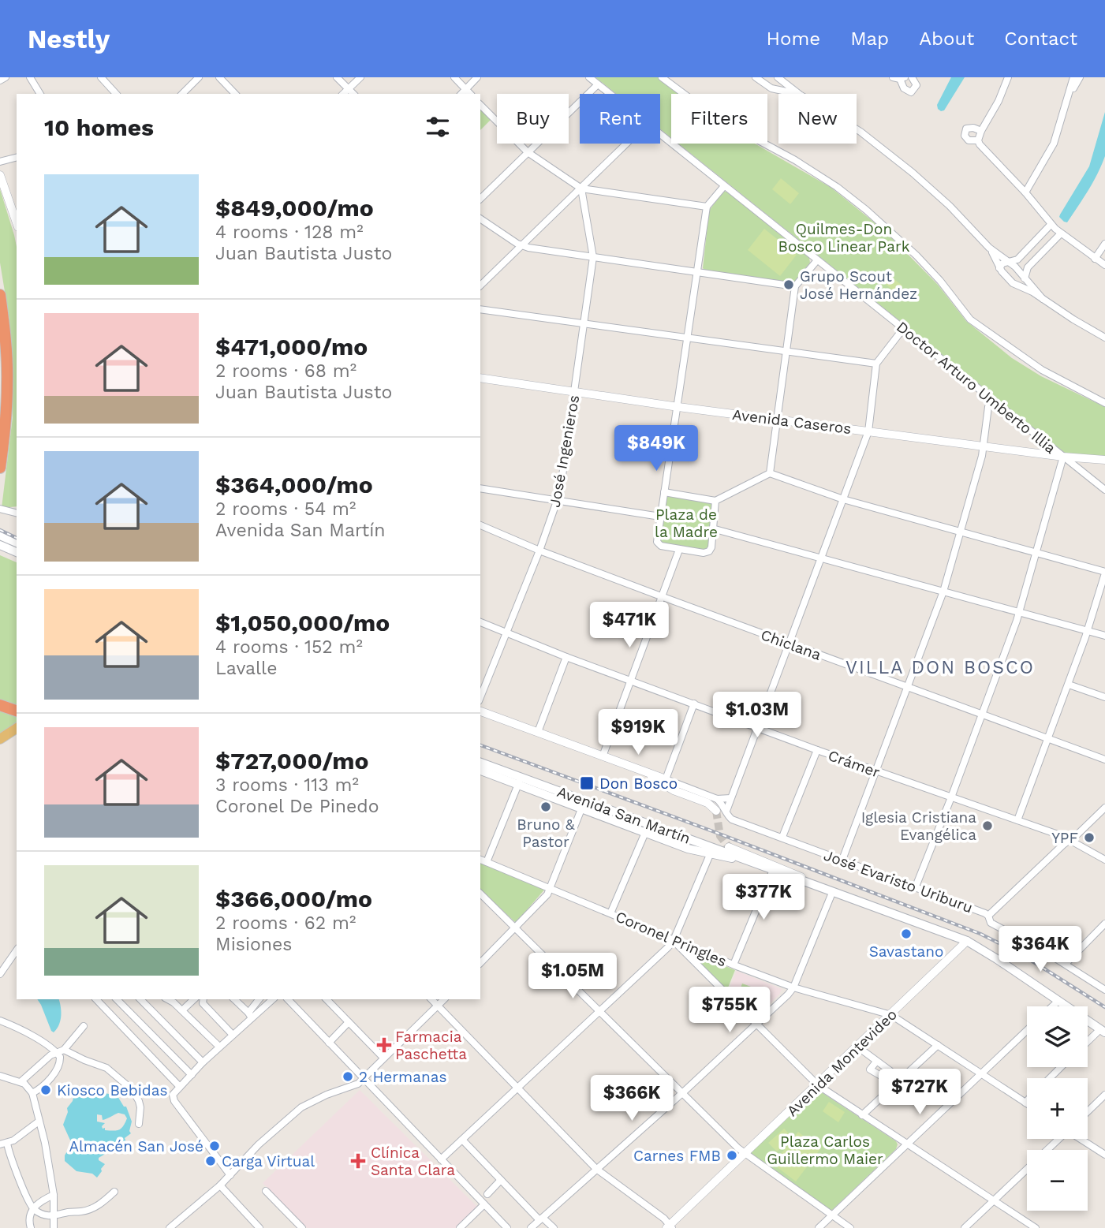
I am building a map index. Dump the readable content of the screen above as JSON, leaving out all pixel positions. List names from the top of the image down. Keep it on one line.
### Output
{"streets":{"main road":["Avenida San Martín"],"street":["Doctor Arturo Umberto Illia","Avenida Caseros","José Ingenieros","Chiclana","Crámer","José Evaristo Uriburu","Coronel Pringles","Avenida Montevideo"]},"crossings":[["Doctor Arturo Umberto Illia","Avenida Caseros"],["Avenida Caseros","José Ingenieros"],["José Ingenieros","Chiclana"],["José Ingenieros","Crámer"],["Avenida San Martín","Avenida Montevideo"],["Coronel Pringles","Avenida Montevideo"]],"districts":["VILLA DON BOSCO"],"parks":["Quilmes-Don Bosco Linear Park","Plaza de la Madre","Plaza Carlos Guillermo Maier"],"places":{"other":["Grupo Scout José Hernández","Bruno & Pastor","Iglesia Cristiana Evangélica","YPF","Savastano","2 Hermanas","Kiosco Bebidas","Almacén San José","Carnes FMB","Carga Virtual"],"transit":["Don Bosco"],"health":["Farmacia Paschetta","Clínica Santa Clara"]},"page":{"header":"Nestly","nav":["Home","Map","About","Contact"],"chip":["Buy","Rent","Filters","New"],"heading":"10 homes","list":[{"name":"$849,000/mo","note":"4 rooms · 128 m² · Juan Bautista Justo"},{"name":"$471,000/mo","note":"2 rooms · 68 m² · Juan Bautista Justo"},{"name":"$364,000/mo","note":"2 rooms · 54 m² · Avenida San Martín"},{"name":"$1,050,000/mo","note":"4 rooms · 152 m² · Lavalle"},{"name":"$727,000/mo","note":"3 rooms · 113 m² · Coronel De Pinedo"},{"name":"$366,000/mo","note":"2 rooms · 62 m² · Misiones"}],"price":["$849K","$471K","$1.03M","$919K","$377K","$364K","$1.05M","$755K","$727K","$366K"],"map_buttons":["+","−"]}}
